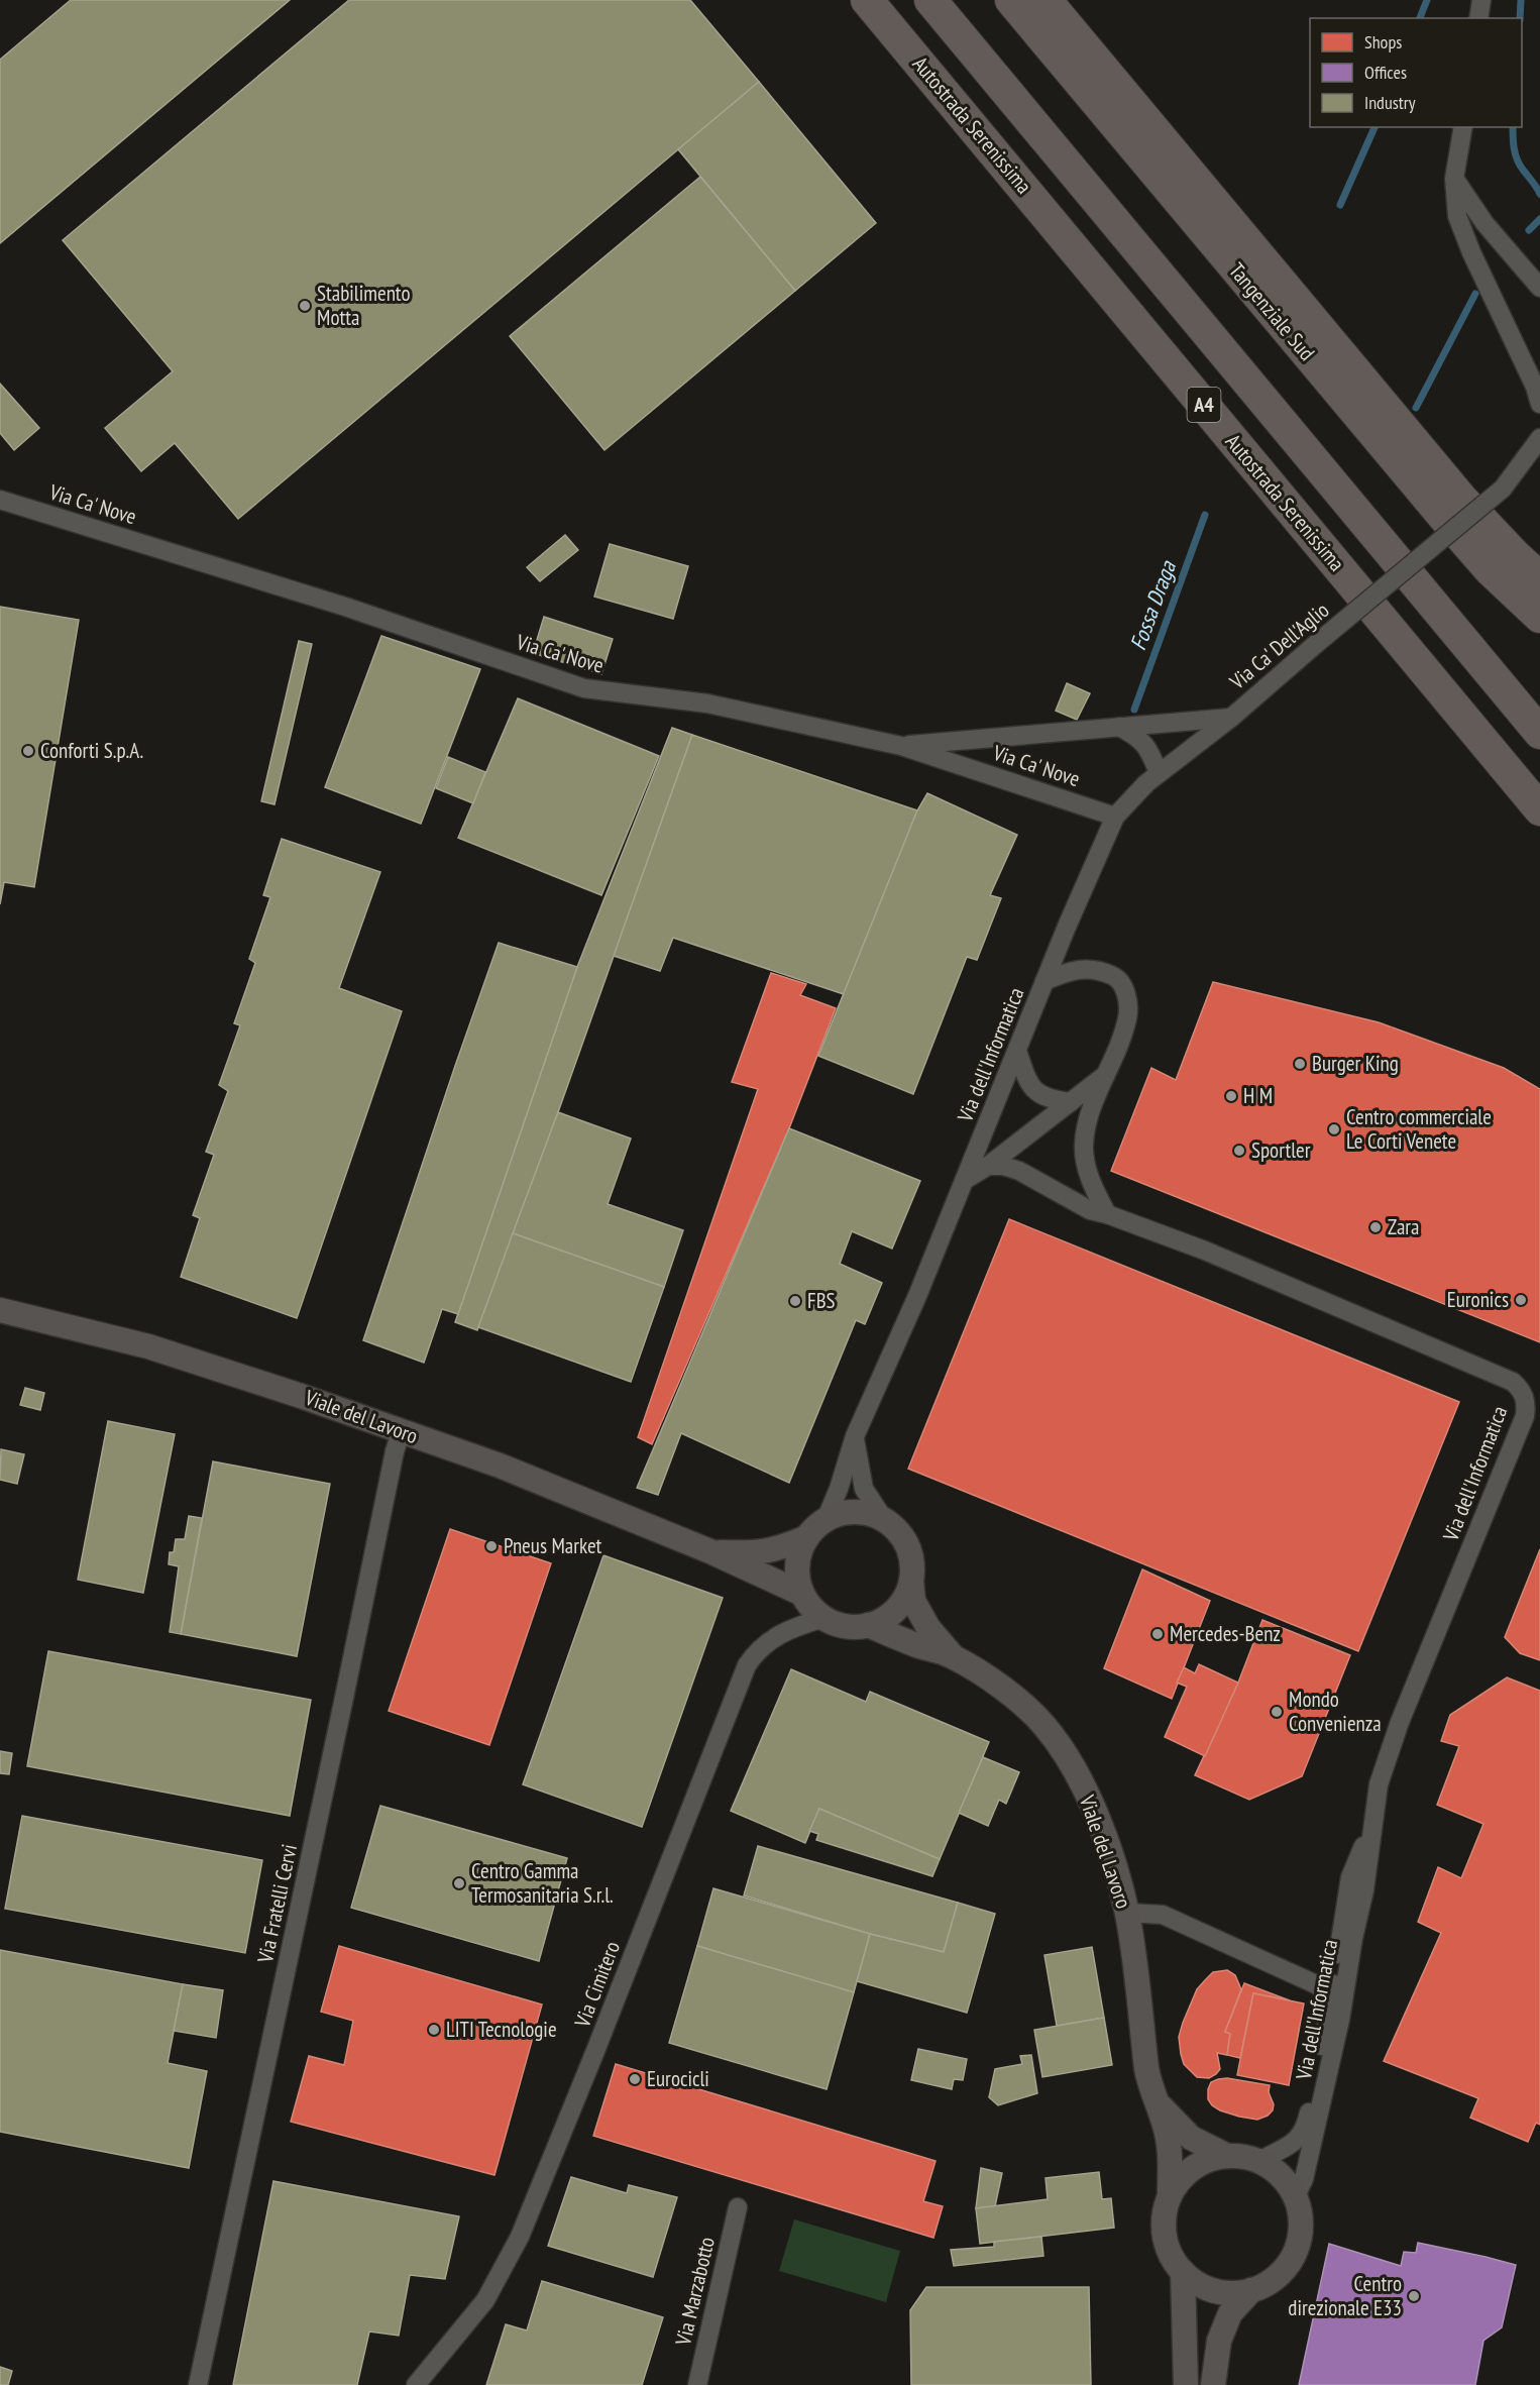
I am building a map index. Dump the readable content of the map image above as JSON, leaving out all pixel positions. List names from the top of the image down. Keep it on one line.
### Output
{"streets":{"highway":["Autostrada Serenissima","Tangenziale Sud","A4"],"street":["Via Ca' Nove","Via Ca' Dell'Aglio","Via dell'Informatica","Viale del Lavoro","Via Fratelli Cervi","Via Cimitero","Via Marzabotto"]},"crossings":[["Via Ca' Nove","Via Ca' Dell'Aglio"],["Via Ca' Dell'Aglio","Via dell'Informatica"],["Via dell'Informatica","Viale del Lavoro"],["Via dell'Informatica","Via Cimitero"],["Viale del Lavoro","Via Fratelli Cervi"],["Viale del Lavoro","Via Cimitero"]],"water":["Fossa Draga"],"places":["Stabilimento Motta","Conforti S.p.A.","Burger King","H M","Centro commerciale Le Corti Venete","Sportler","Zara","Euronics","FBS","Pneus Market","Mercedes-Benz","Mondo Convenienza","Centro Gamma Termosanitaria S.r.l.","LITI Tecnologie","Eurocicli","Centro direzionale E33"],"legend":["Shops","Offices","Industry"]}
